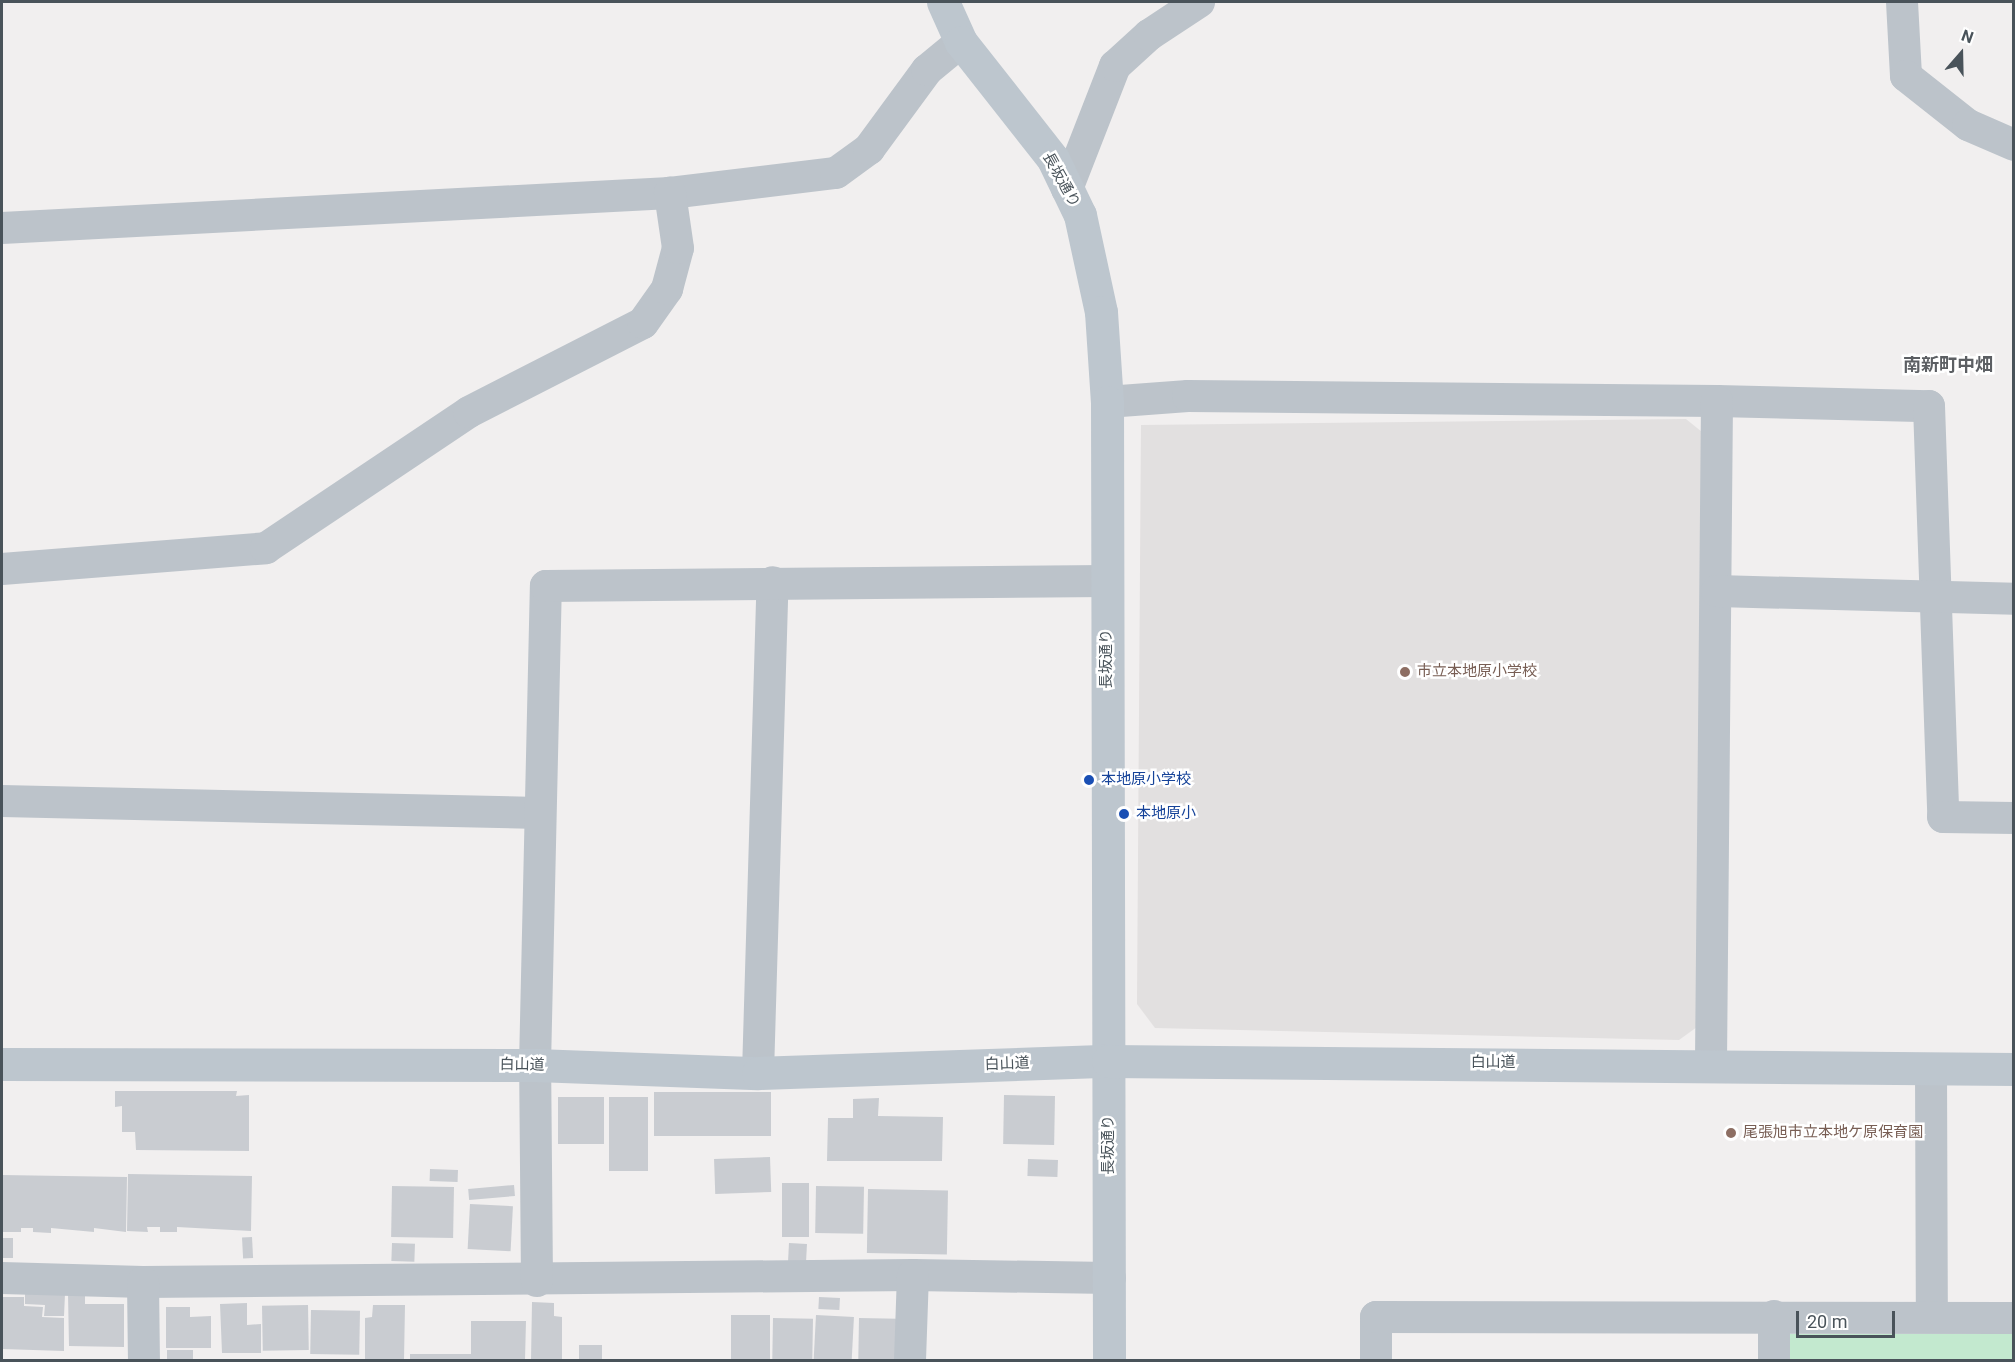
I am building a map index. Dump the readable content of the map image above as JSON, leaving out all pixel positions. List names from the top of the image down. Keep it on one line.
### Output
{"streets":{"street":["長坂通り","白山道"]},"crossings":[["長坂通り","白山道"]],"districts":["南新町中畑"],"places":["市立本地原小学校","本地原小学校","本地原小","尾張旭市立本地ケ原保育園"],"scale_bar":"20 m","north":"top"}
